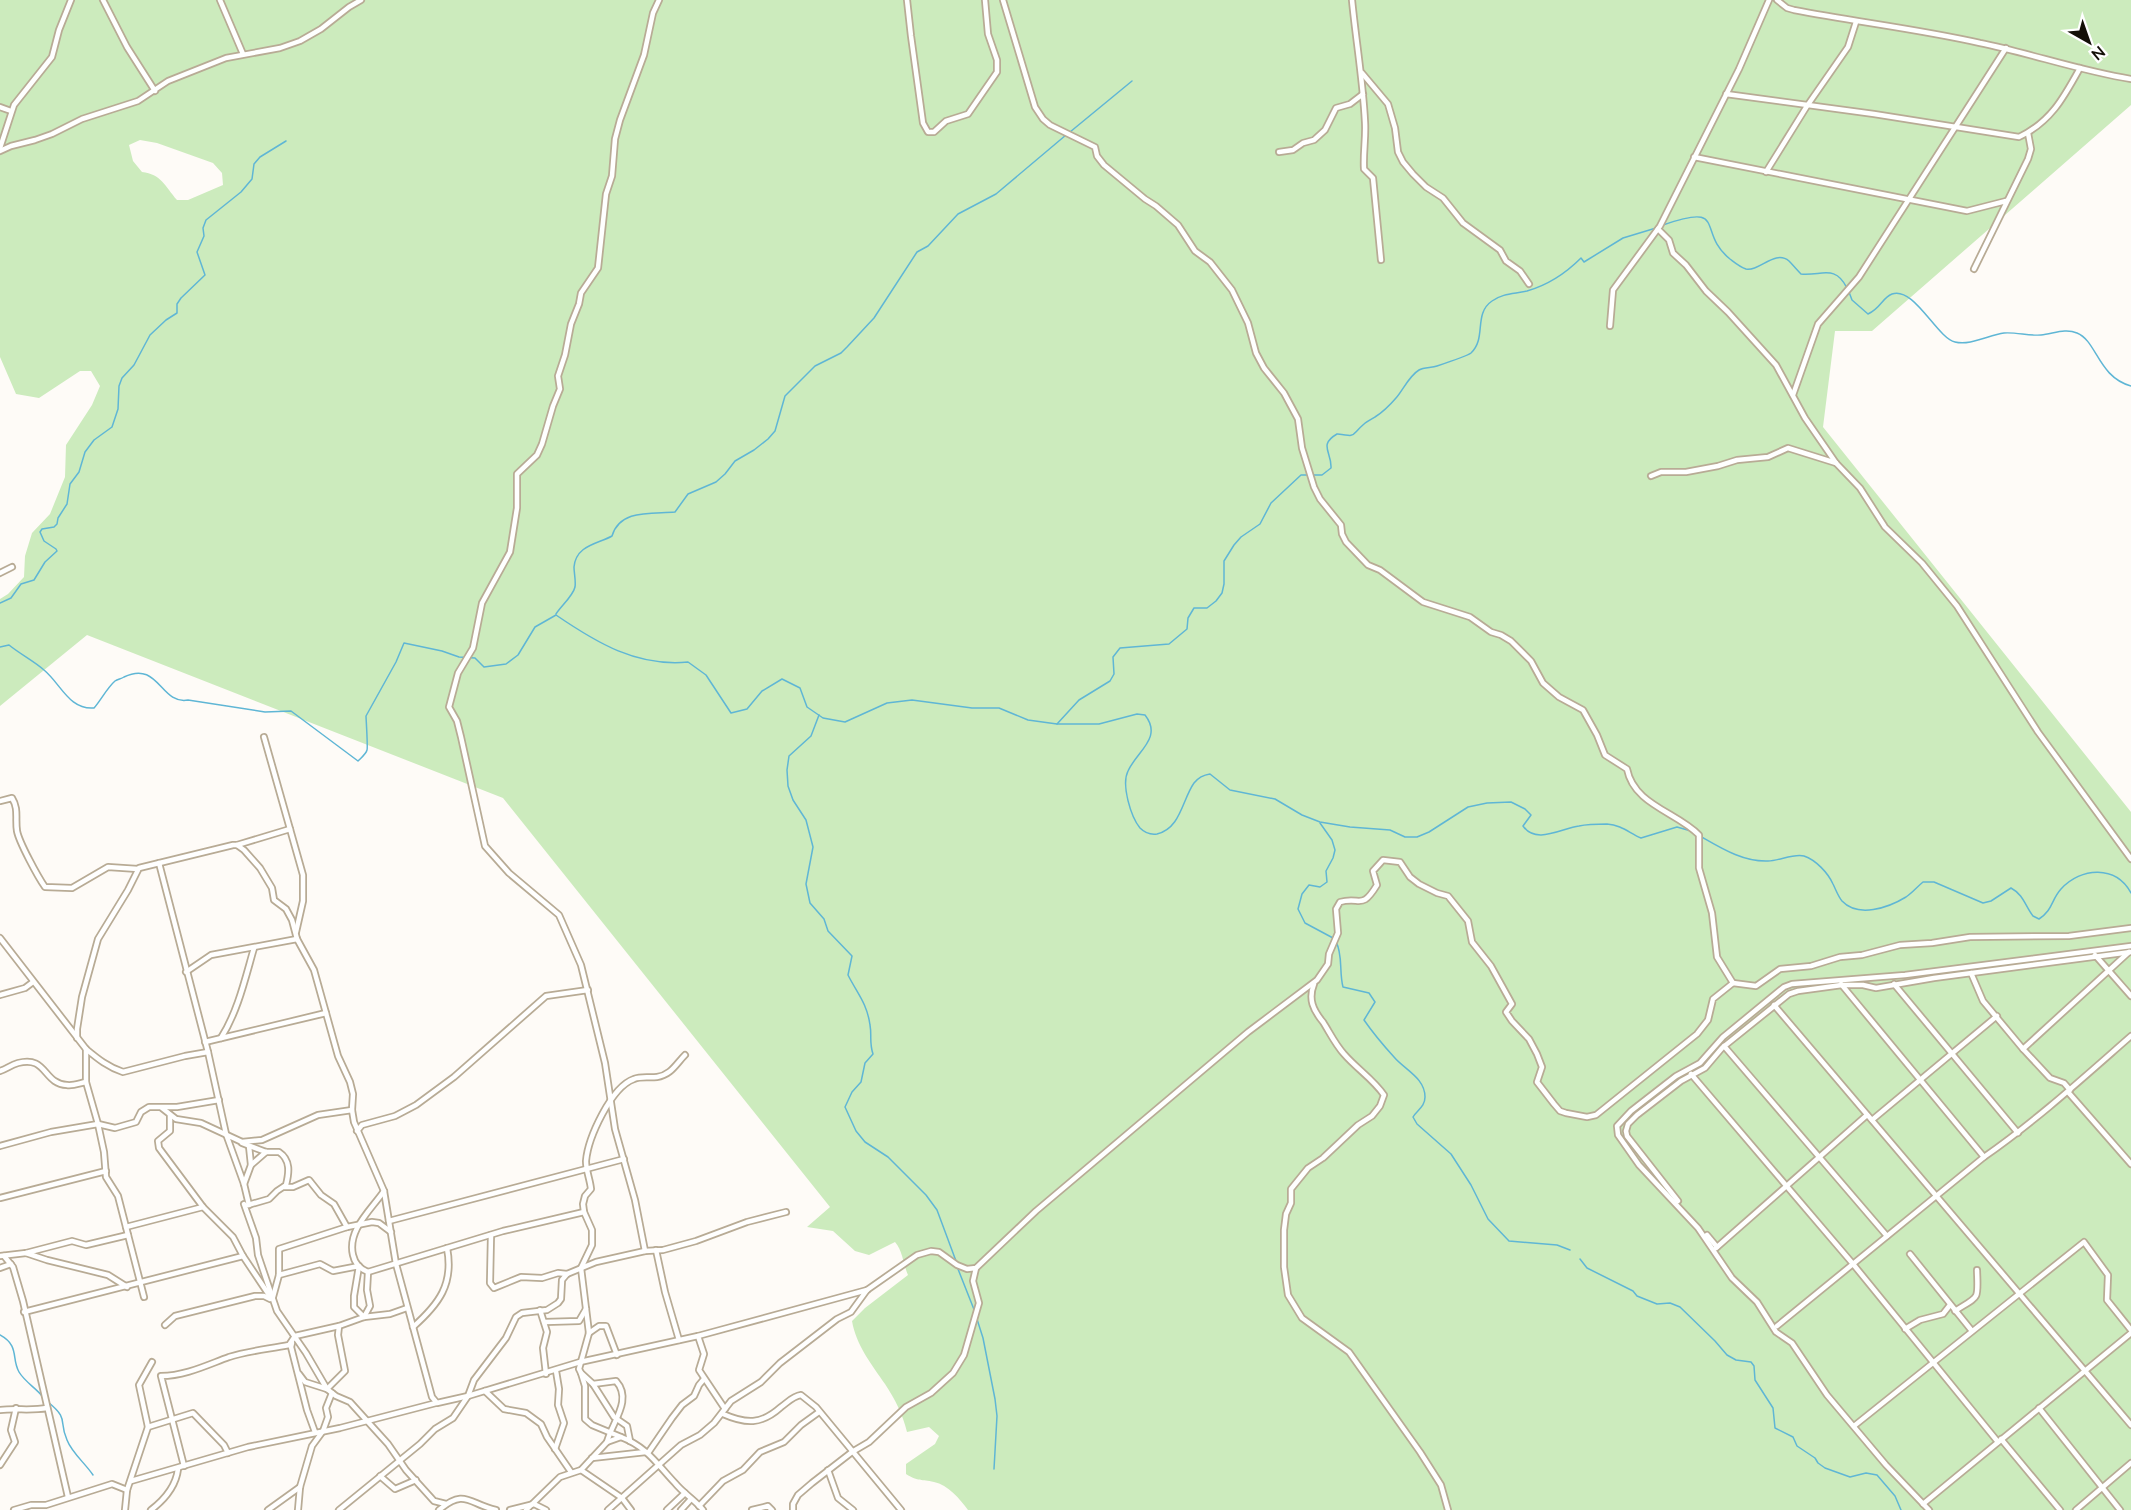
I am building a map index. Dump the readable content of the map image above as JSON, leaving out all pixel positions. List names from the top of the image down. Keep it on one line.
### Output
{"north":"bottom right"}
